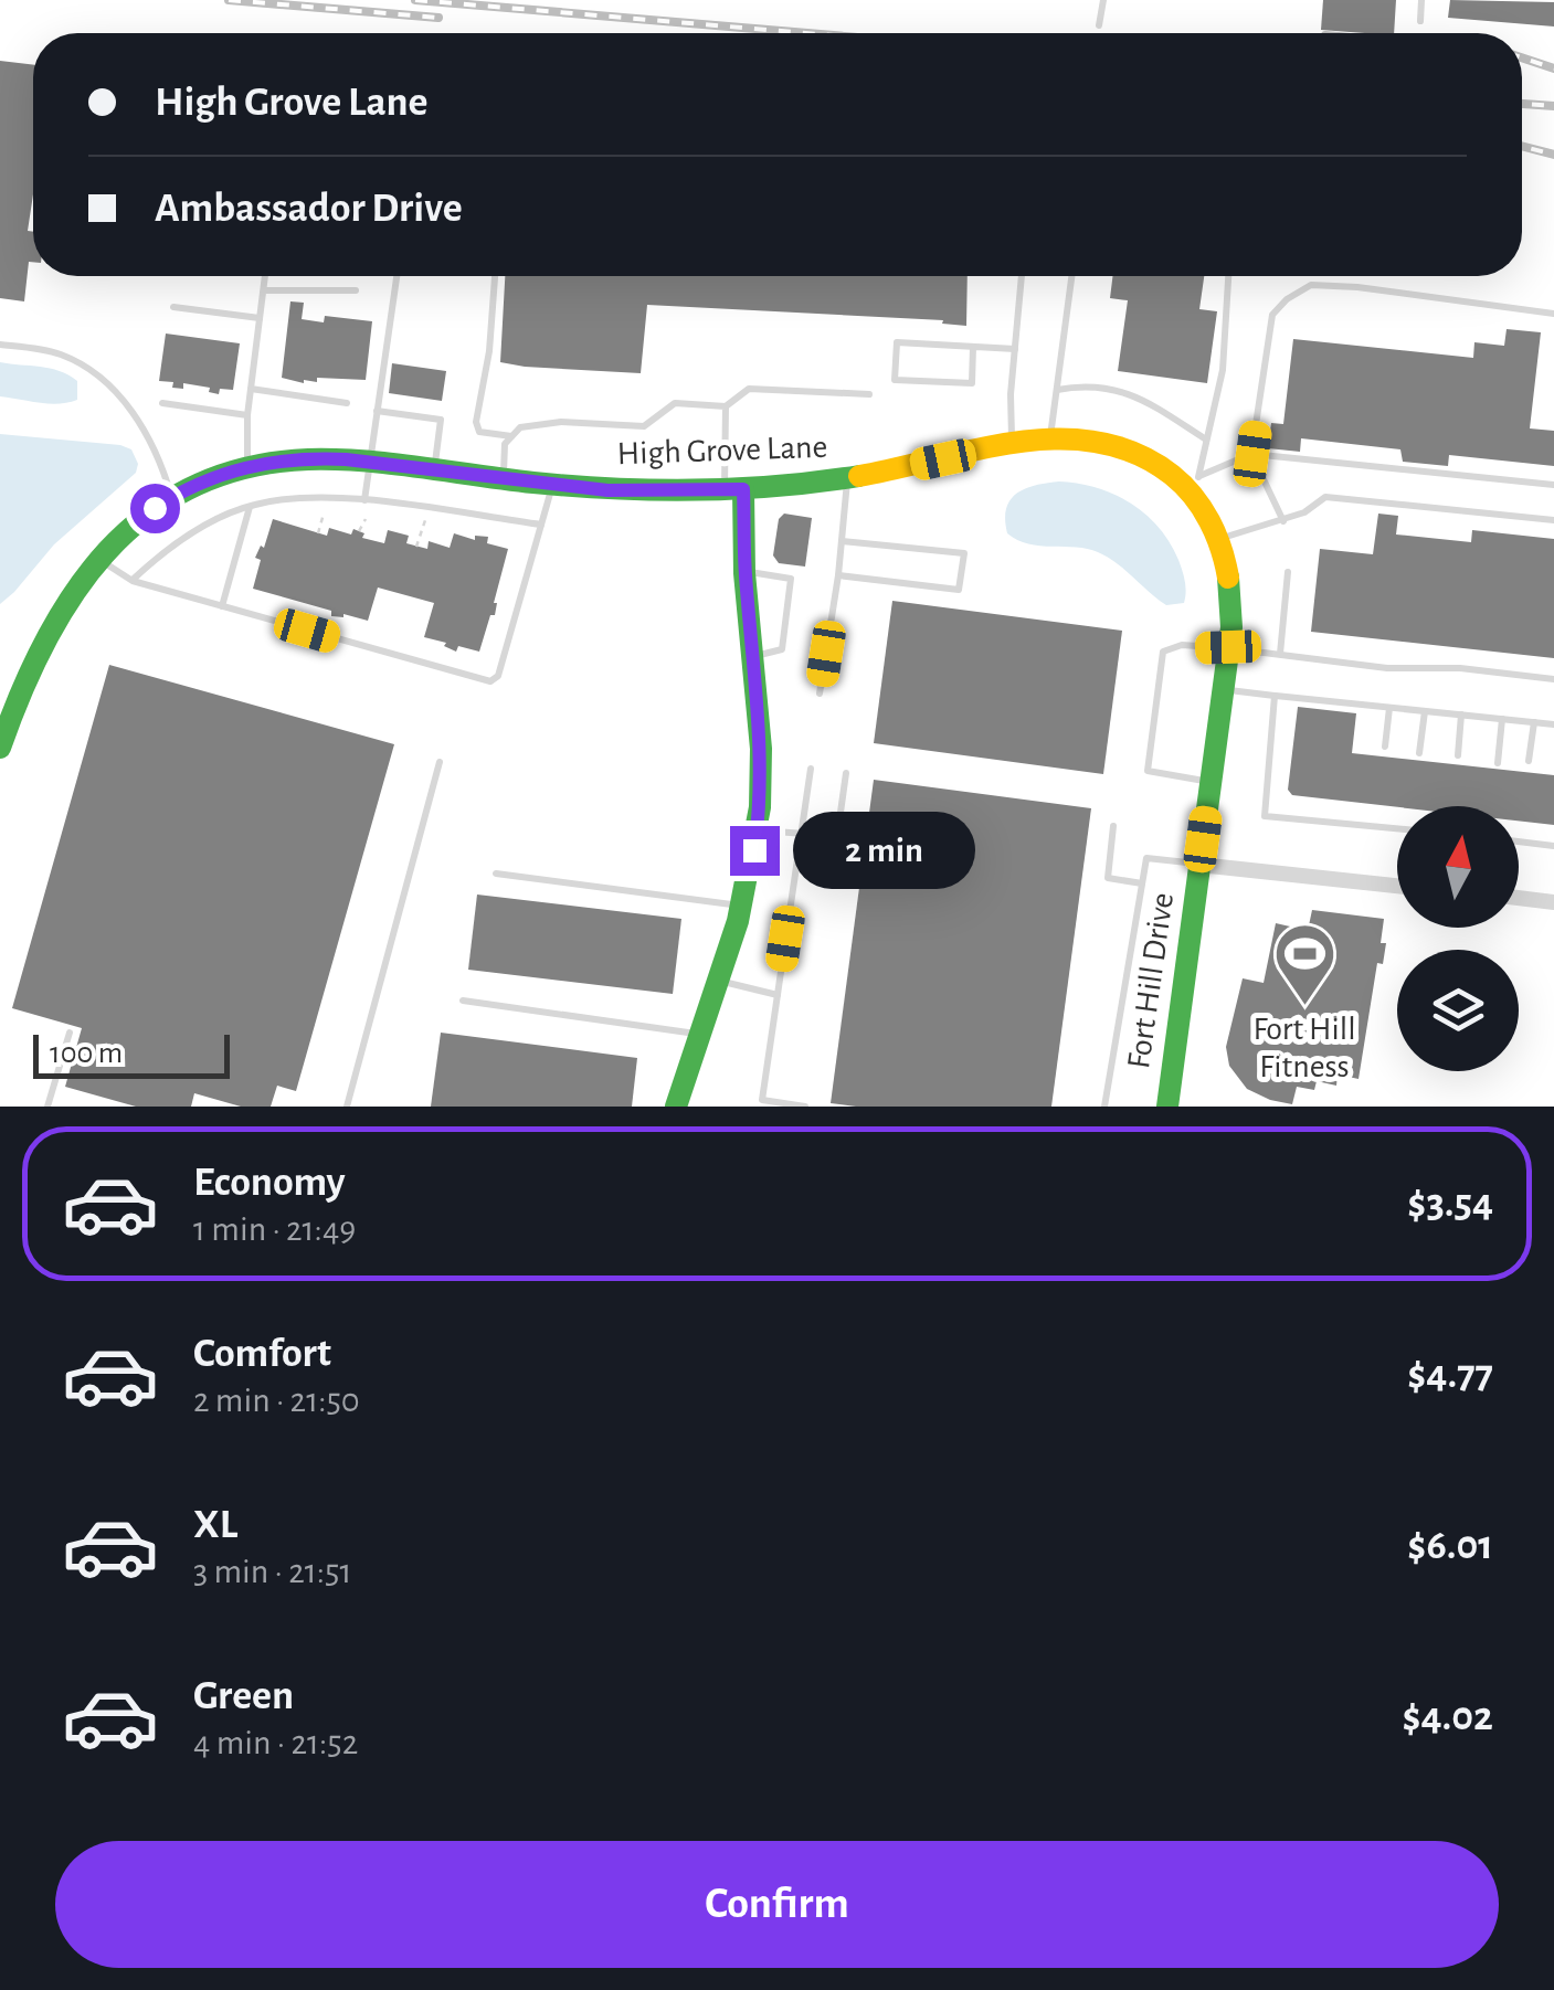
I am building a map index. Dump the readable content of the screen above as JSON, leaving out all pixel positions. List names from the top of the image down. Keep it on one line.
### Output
{"streets":{"street":["High Grove Lane","Fort Hill Drive"]},"crossings":[["High Grove Lane","Fort Hill Drive"]],"places":{"sports":["Fort Hill Fitness"]},"scale_bar":"100 m","north":"top","page":{"banner":["High Grove Lane","Ambassador Drive"],"bubble":"2 min","scale":"100 m","list":[{"name":"Economy","note":"1 min · 21:49","value":"$3.54"},{"name":"Comfort","note":"2 min · 21:50","value":"$4.77"},{"name":"XL","note":"3 min · 21:51","value":"$6.01"},{"name":"Green","note":"4 min · 21:52","value":"$4.02"}],"buttons":"Confirm"}}
